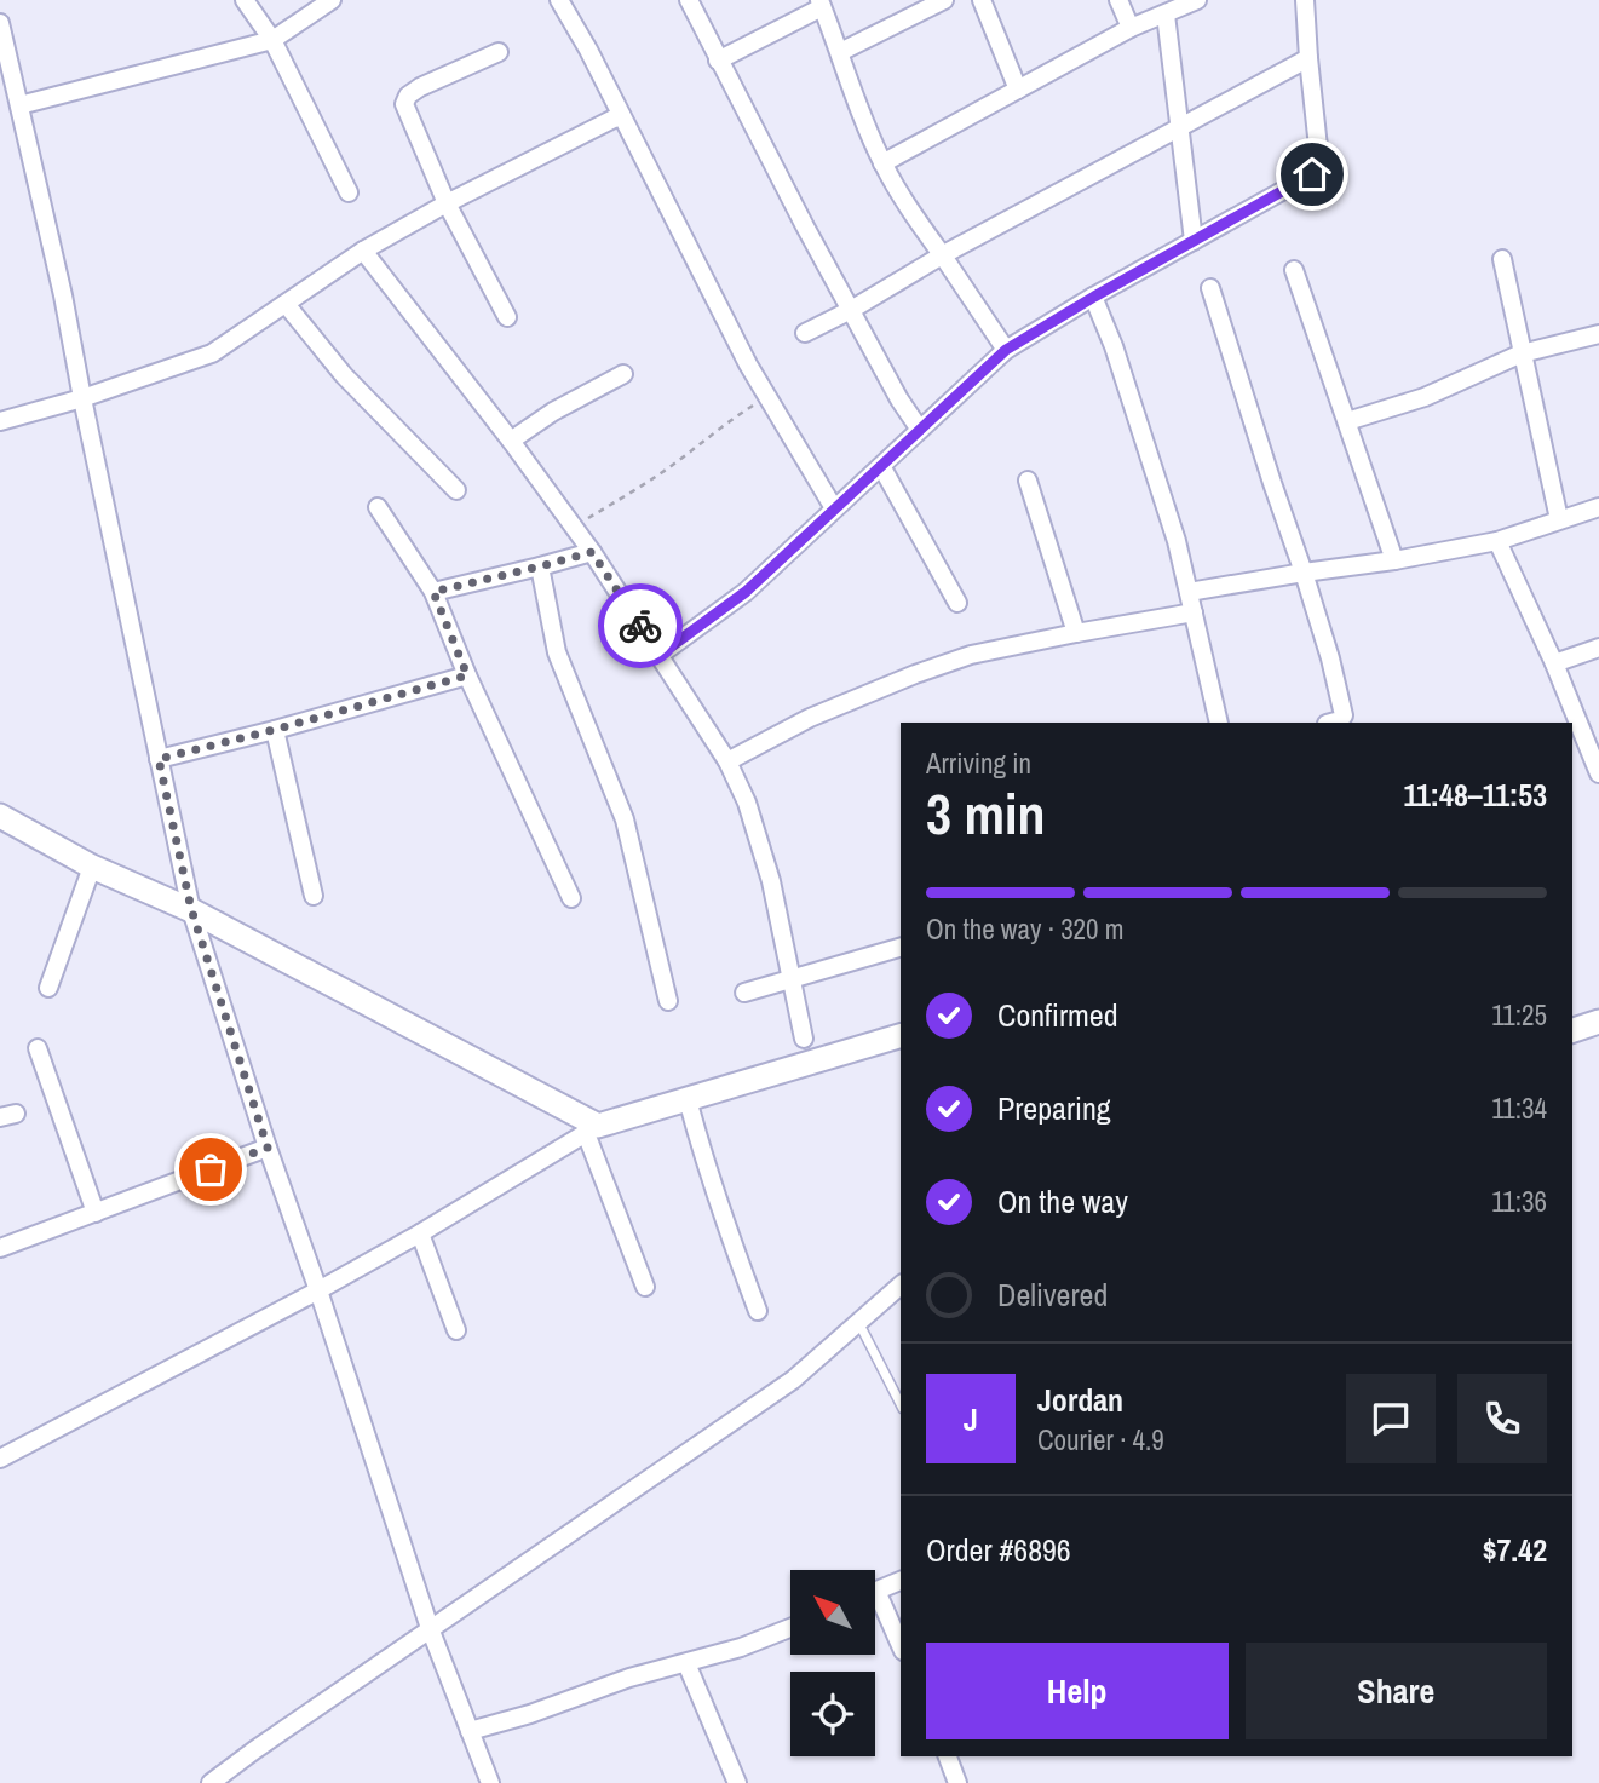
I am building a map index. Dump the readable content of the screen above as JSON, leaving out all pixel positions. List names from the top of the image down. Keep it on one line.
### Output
{"north":"top left","page":{"heading":["3 min","Arriving in","11:48–11:53"],"panel":["Jordan","Courier · 4.9","Order #6896","$7.42"],"bar":"On the way · 320 m","list":[["Confirmed","11:25"],["Preparing","11:34"],["On the way","11:36"],"Delivered"],"round":"J","buttons":["Help","Share"]}}
